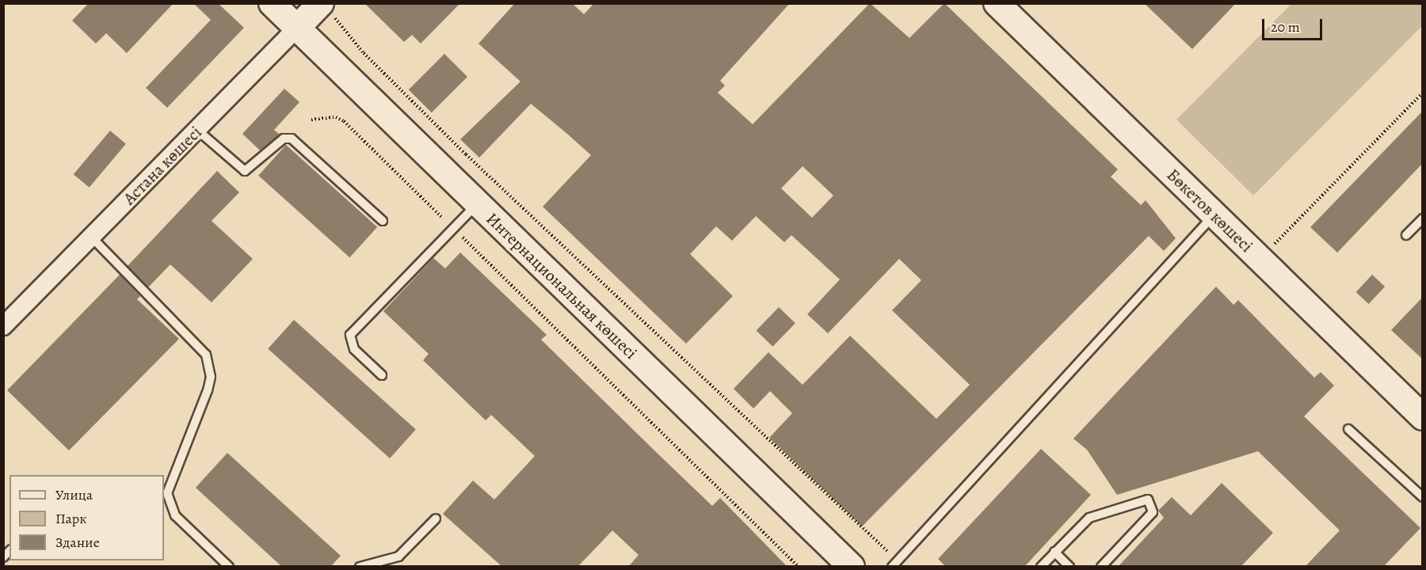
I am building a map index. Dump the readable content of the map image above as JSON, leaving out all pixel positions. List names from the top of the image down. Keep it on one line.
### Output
{"streets":{"main road":["Астана көшесі","Бөкетов көшесі","Интернациональная көшесі"]},"crossings":[["Астана көшесі","Интернациональная көшесі"]],"legend":["Улица","Парк","Здание"],"scale_bar":"20 m"}
